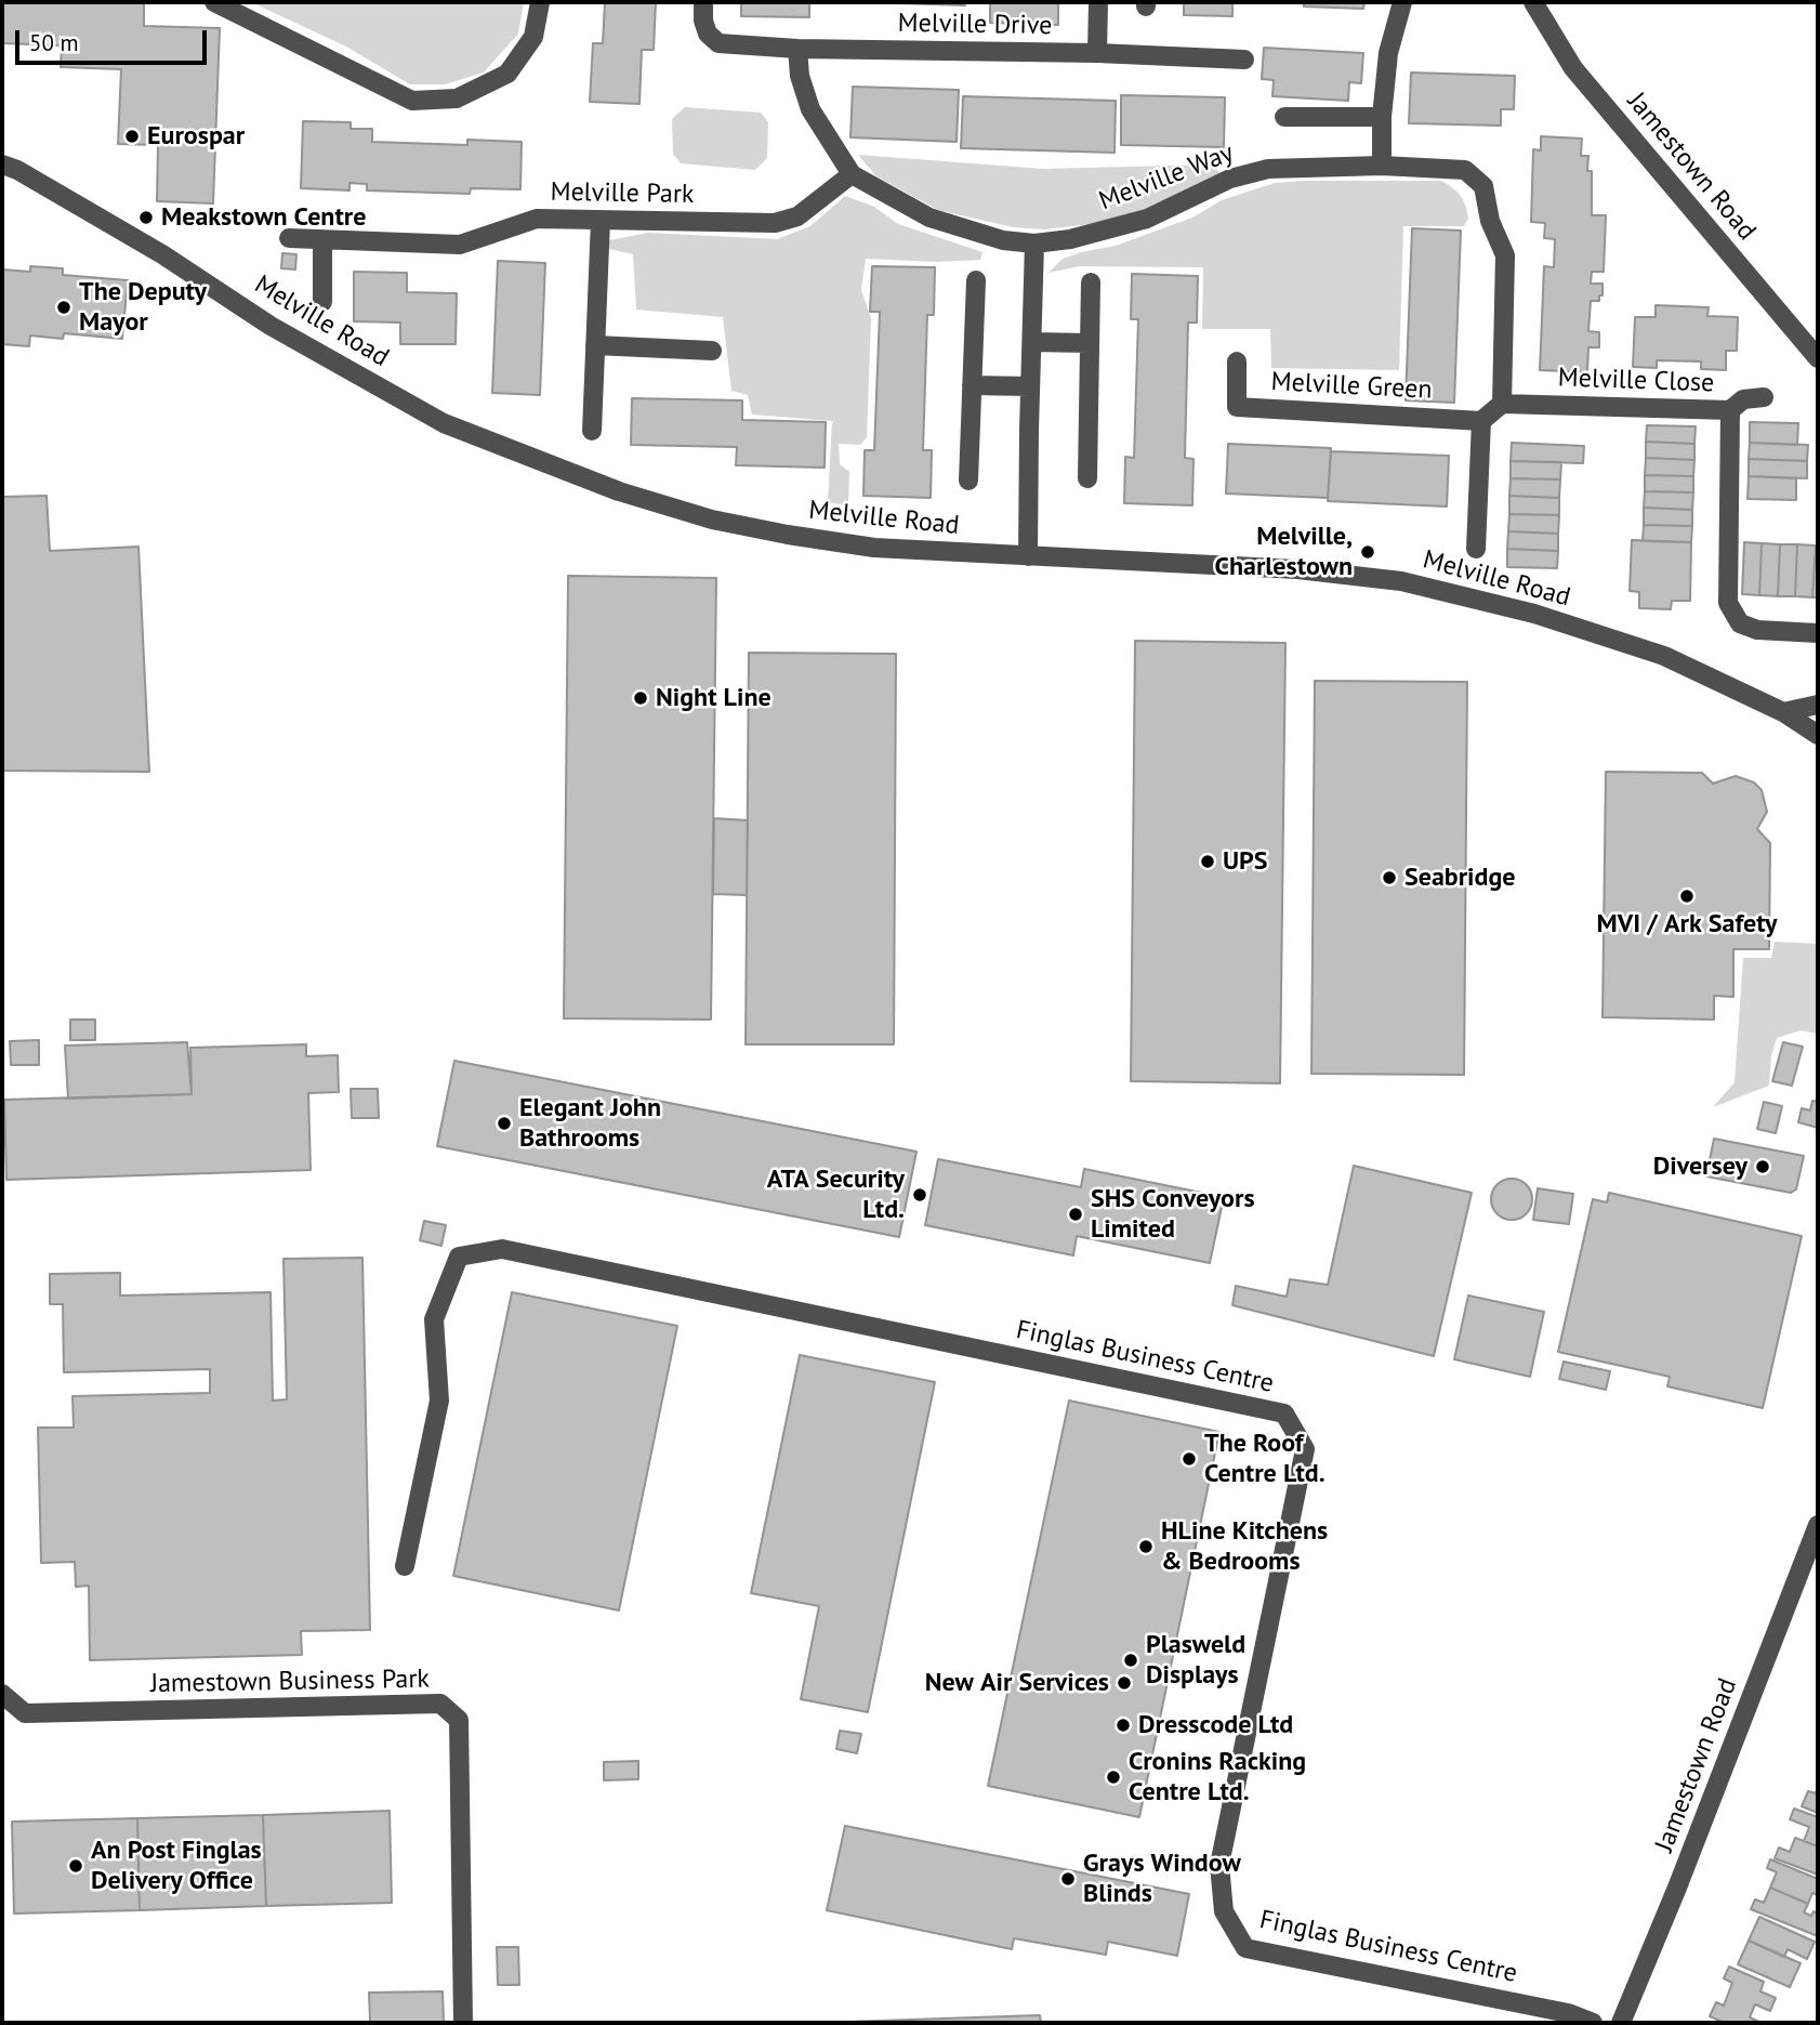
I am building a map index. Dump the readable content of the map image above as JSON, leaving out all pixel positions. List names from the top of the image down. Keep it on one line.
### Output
{"streets":{"street":["Melville Drive","Jamestown Road","Melville Way","Melville Park","Melville Road","Melville Close","Melville Green","Finglas Business Centre","Jamestown Business Park"]},"crossings":[["Melville Drive","Melville Way"],["Melville Way","Melville Park"],["Melville Way","Melville Close"]],"places":["Eurospar","Meakstown Centre","The Deputy Mayor","Melville, Charlestown","Night Line","UPS","Seabridge","MVI / Ark Safety","Elegant John Bathrooms","Diversey","ATA Security Ltd.","SHS Conveyors Limited","The Roof Centre Ltd.","HLine Kitchens & Bedrooms","Plasweld Displays","New Air Services","Dresscode Ltd","Cronins Racking Centre Ltd.","An Post Finglas Delivery Office","Grays Window Blinds"],"scale_bar":"50 m"}
